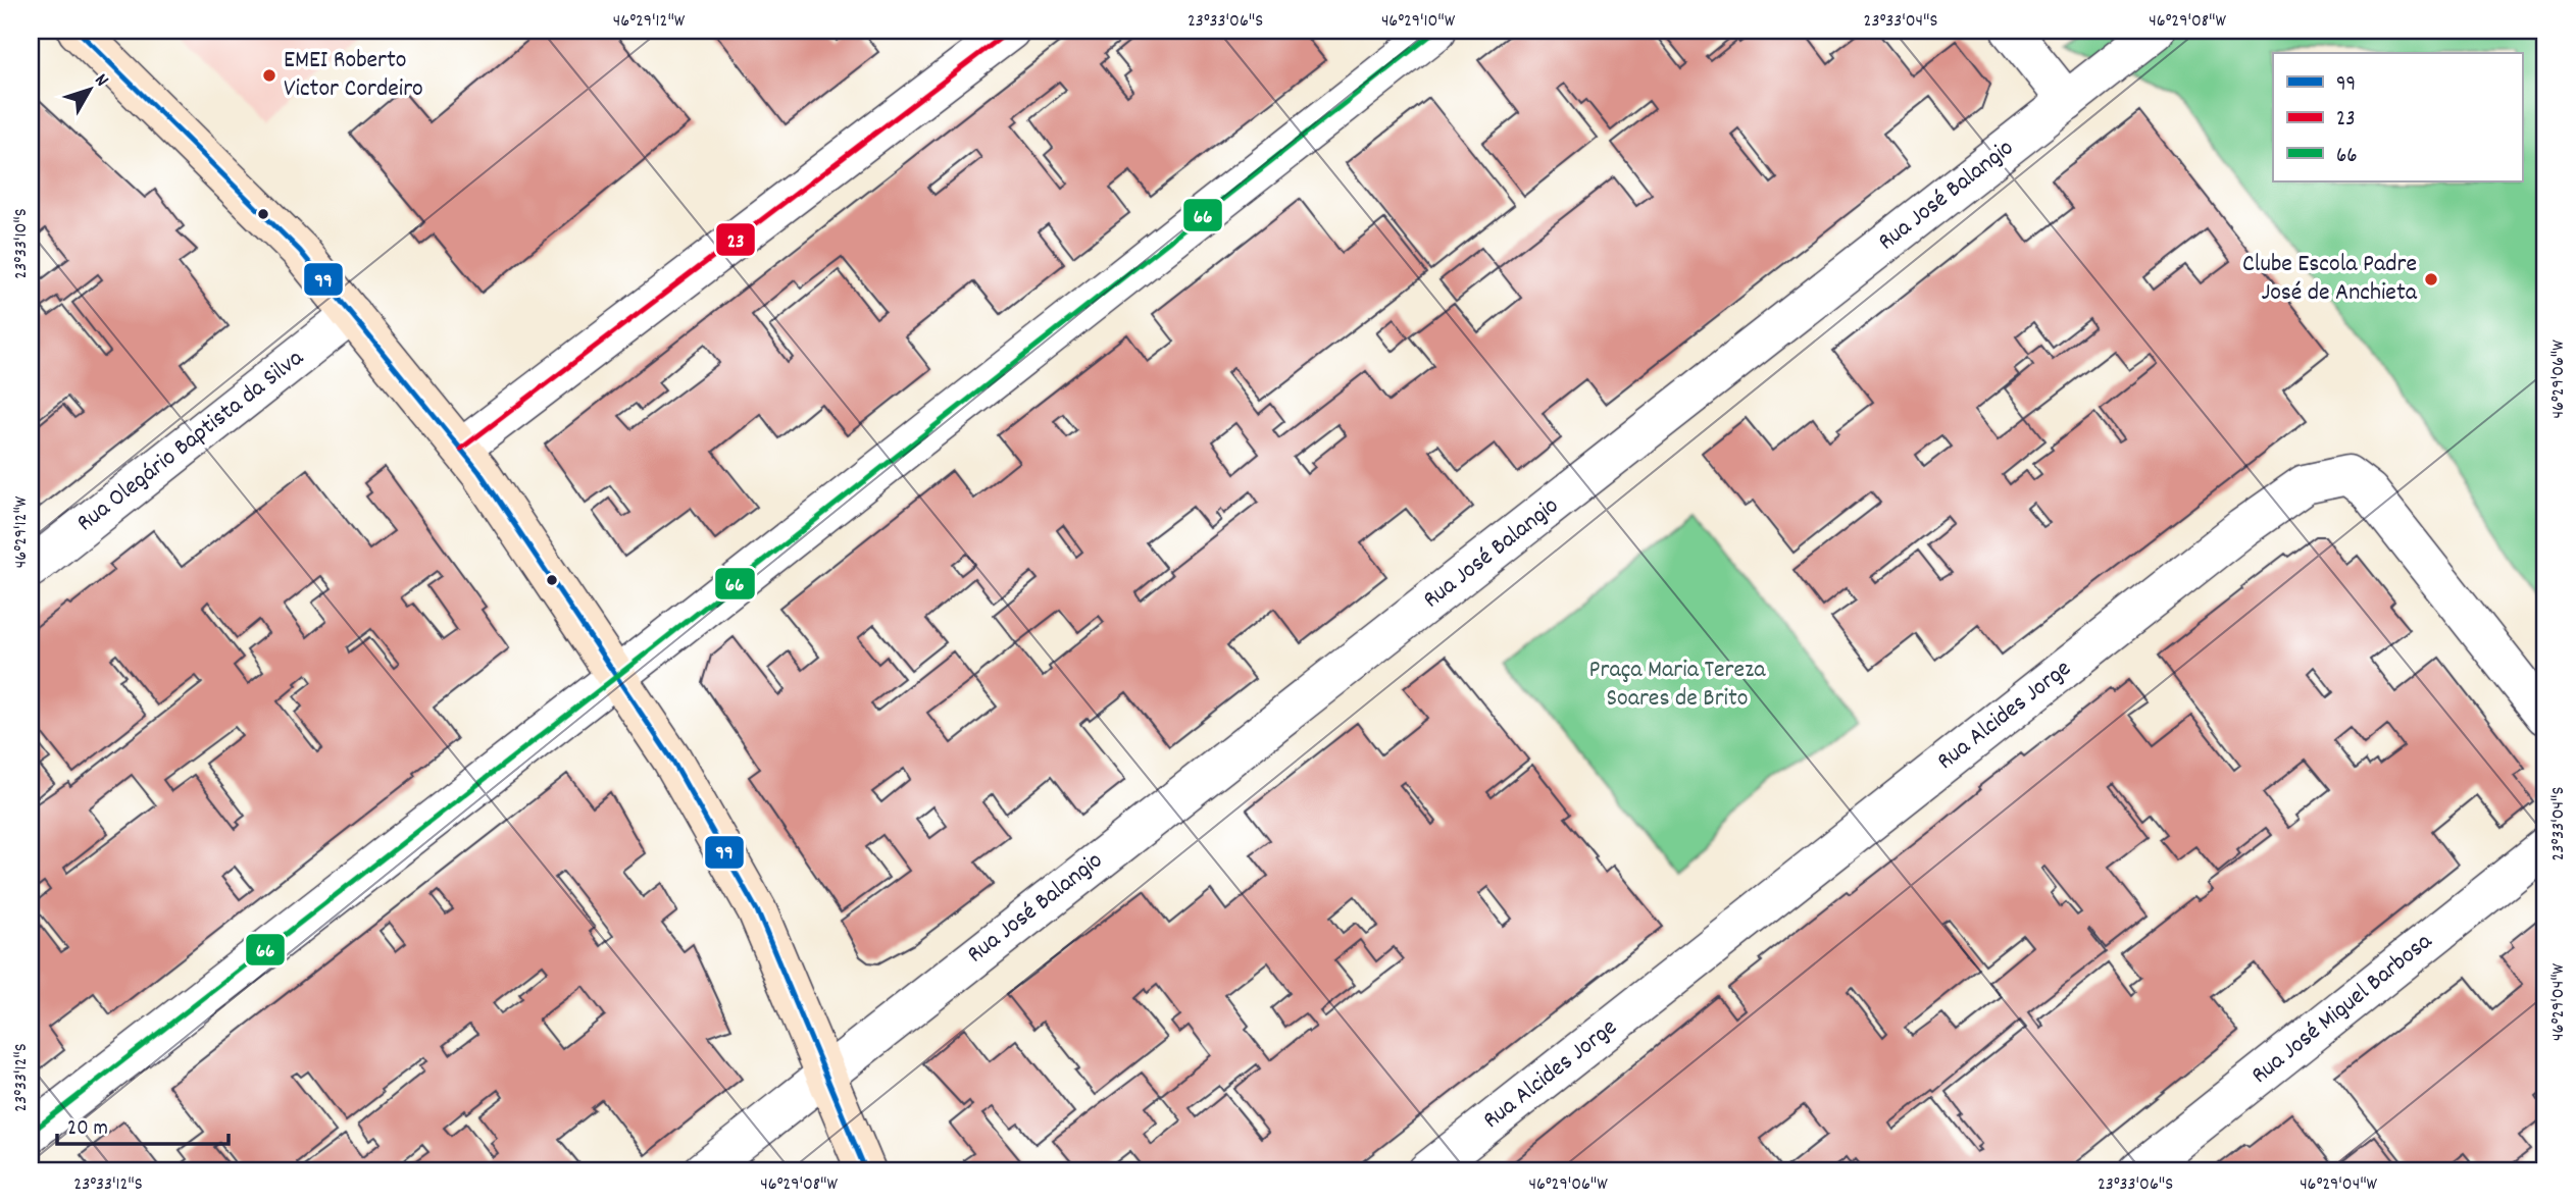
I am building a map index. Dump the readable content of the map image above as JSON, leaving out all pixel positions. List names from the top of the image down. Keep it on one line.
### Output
{"streets":{"street":["Rua José Balangio","Rua Olegário Baptista da Silva","Rua Alcides Jorge","Rua José Miguel Barbosa"]},"parks":["Praça Maria Tereza Soares de Brito"],"places":["EMEI Roberto Victor Cordeiro","Clube Escola Padre José de Anchieta"],"lines":["transit line 99","transit line 23","transit line 66"],"legend":["99","23","66"],"scale_bar":"20 m","north":"top right","coordinates":["46°29'12\"W","23°33'06\"S","46°29'10\"W","23°33'04\"S","46°29'08\"W","23°33'10\"S","46°29'06\"W","46°29'04\"W","23°33'12\"S"]}
